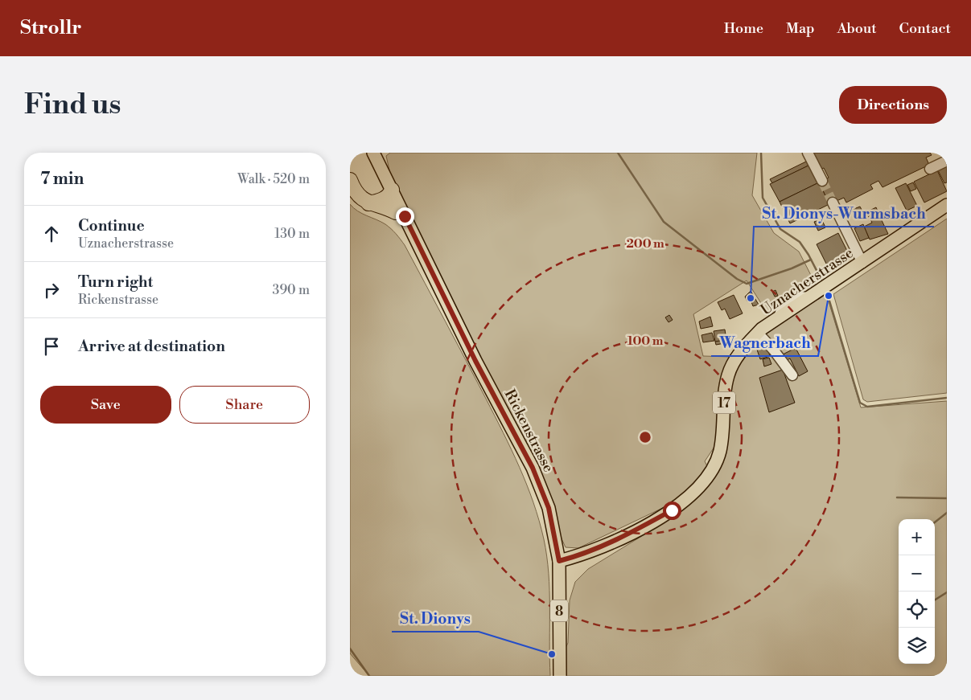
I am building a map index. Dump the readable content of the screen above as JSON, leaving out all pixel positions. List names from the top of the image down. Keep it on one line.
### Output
{"streets":{"main road":["Uznacherstrasse","17","Rickenstrasse","8"]},"crossings":[["Uznacherstrasse","Rickenstrasse"],["Uznacherstrasse","8"],["Rickenstrasse","8"]],"places":["Wagnerbach","St. Dionys-Wurmsbach","St. Dionys"],"page":{"header":"Strollr","nav":["Home","Map","About","Contact"],"buttons":["Directions",["Save","Share"]],"title":"Find us","heading":["7 min","Walk · 520 m"],"list":[["Continue","Uznacherstrasse","130 m"],["Turn right","Rickenstrasse","390 m"],"Arrive at destination"],"map_buttons":["+","−"]},"rings":["200 m","100 m"]}
